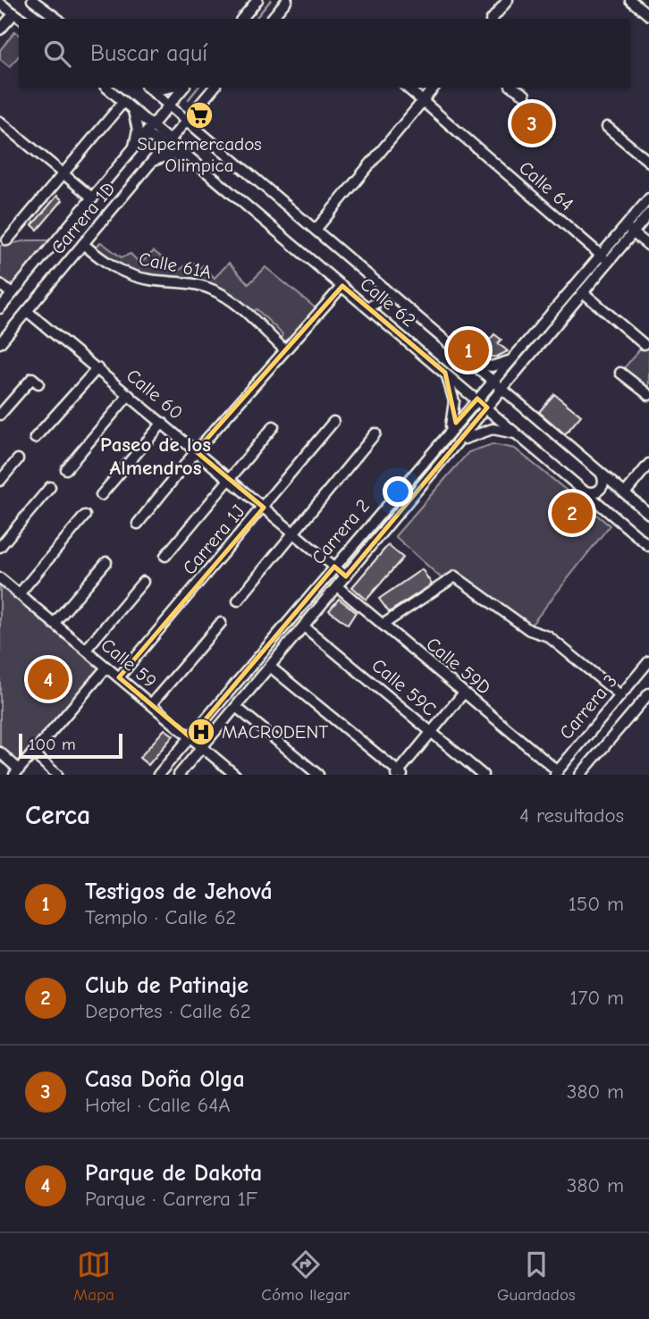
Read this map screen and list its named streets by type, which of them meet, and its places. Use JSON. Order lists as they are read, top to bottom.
{
  "streets": {
    "street": [
      "Calle 64",
      "Carrera 1D",
      "Calle 61A",
      "Calle 62",
      "Calle 60",
      "Carrera 2",
      "Carrera 1J",
      "Calle 59",
      "Calle 59D",
      "Calle 59C",
      "Carrera 3"
    ]
  },
  "crossings": [
    ["Calle 64", "Carrera 2"],
    ["Carrera 1D", "Calle 61A"],
    ["Carrera 1D", "Calle 62"],
    ["Carrera 1D", "Calle 60"],
    ["Calle 62", "Carrera 2"],
    ["Calle 60", "Carrera 2"],
    ["Calle 60", "Carrera 1J"],
    ["Carrera 2", "Calle 59"],
    ["Carrera 2", "Calle 59D"],
    ["Carrera 2", "Calle 59C"],
    ["Carrera 1J", "Calle 59"],
    ["Calle 59D", "Carrera 3"]
  ],
  "districts": ["Paseo de los Almendros"],
  "places": {
    "supermarket": ["Supermercados Olimpica"],
    "hospital": ["MACRODENT"]
  },
  "scale_bar": "100 m",
  "page": {
    "search": "Buscar aquí",
    "pins": [
      "3",
      "1",
      "2",
      "4"
    ],
    "scale": "100 m",
    "heading": ["Cerca", "4 resultados"],
    "list": [
      {
        "mark": "1",
        "name": "Testigos de Jehová",
        "note": "Templo · Calle 62",
        "value": "150 m"
      },
      {
        "mark": "2",
        "name": "Club de Patinaje",
        "note": "Deportes · Calle 62",
        "value": "170 m"
      },
      {
        "mark": "3",
        "name": "Casa Doña Olga",
        "note": "Hotel · Calle 64A",
        "value": "380 m"
      },
      {
        "mark": "4",
        "name": "Parque de Dakota",
        "note": "Parque · Carrera 1F",
        "value": "380 m"
      }
    ],
    "nav": ["Mapa", "Cómo llegar", "Guardados"]
  }
}
